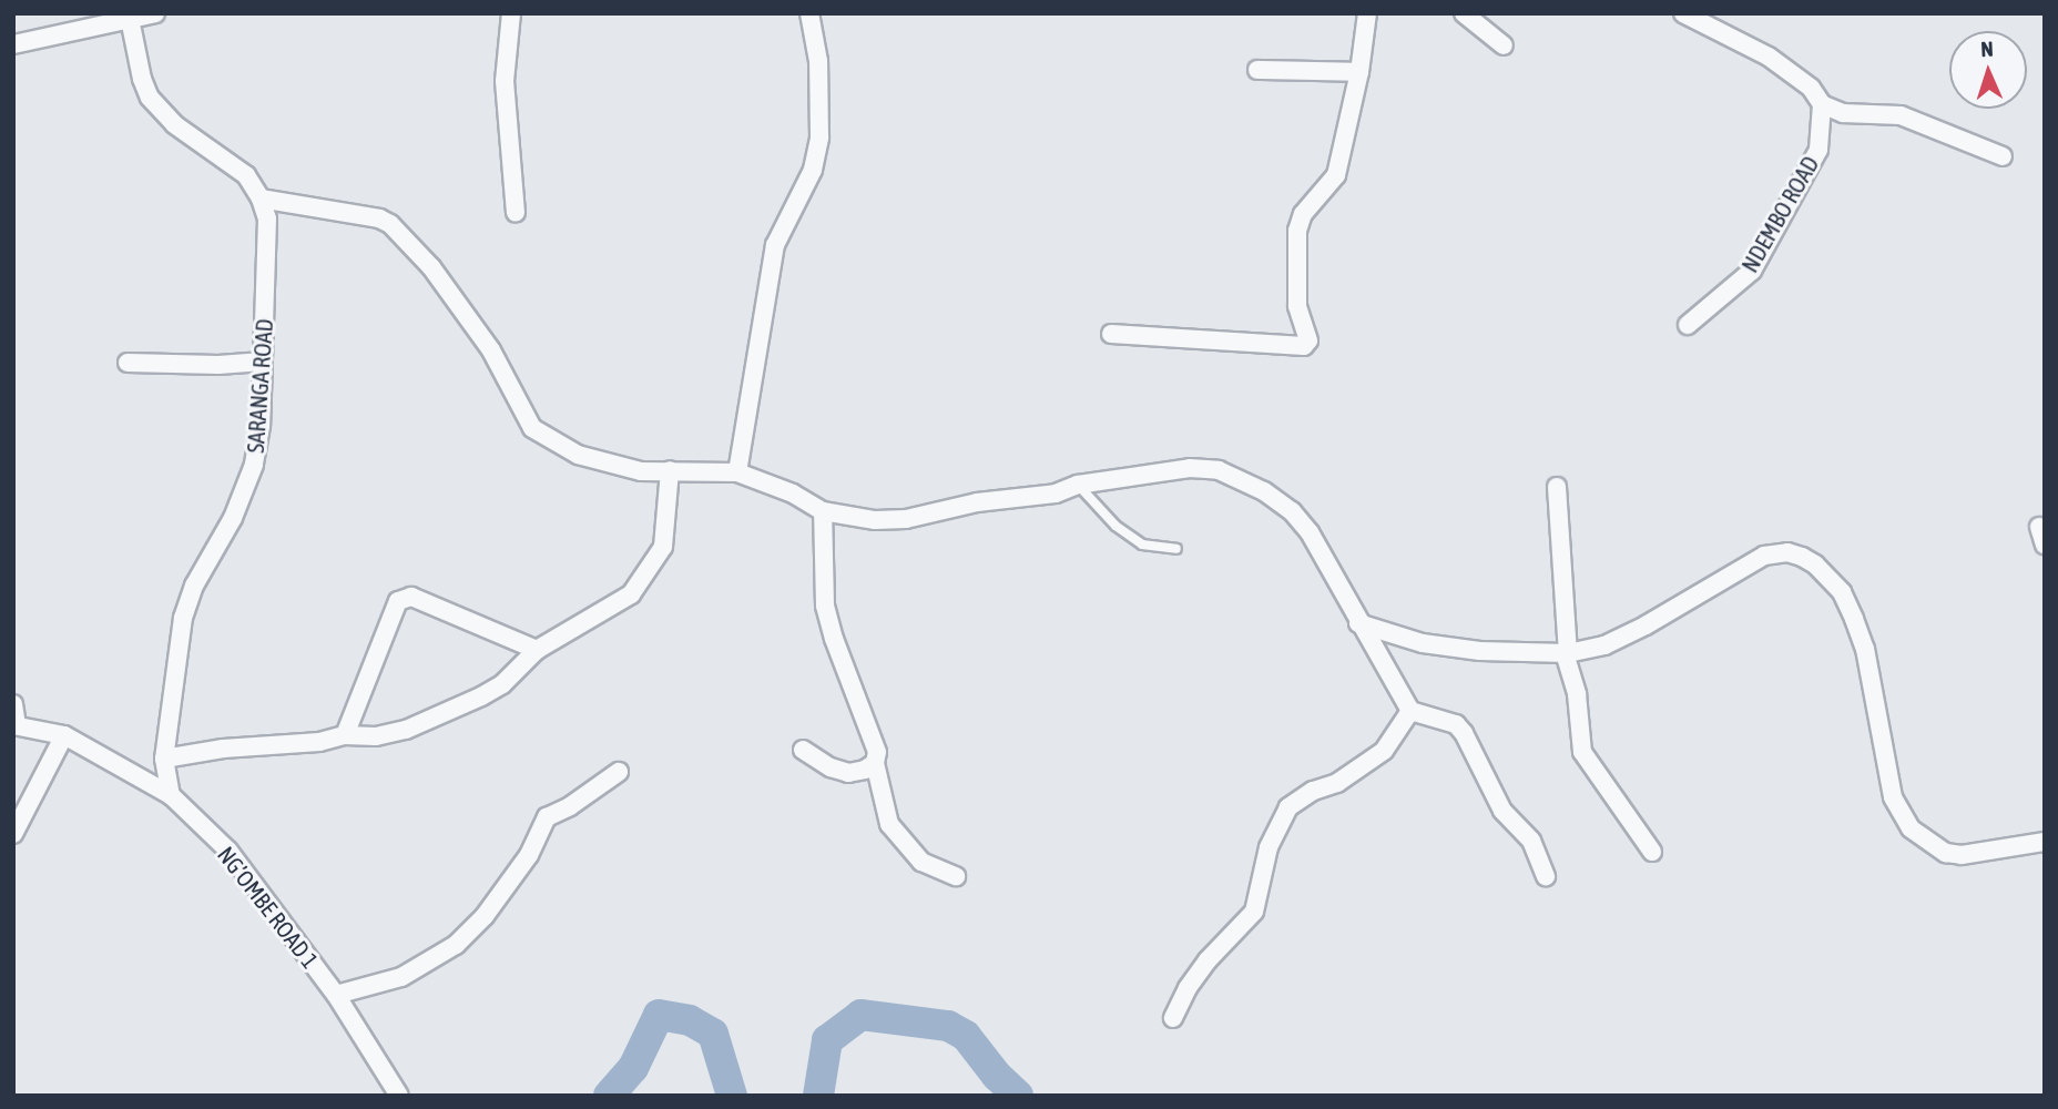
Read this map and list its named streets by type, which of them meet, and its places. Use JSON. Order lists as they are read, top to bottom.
{
  "streets": {
    "street": ["NDEMBO ROAD", "SARANGA ROAD", "NG’OMBE ROAD 1"]
  },
  "crossings": [
    ["SARANGA ROAD", "NG’OMBE ROAD 1"]
  ],
  "north": "top"
}
